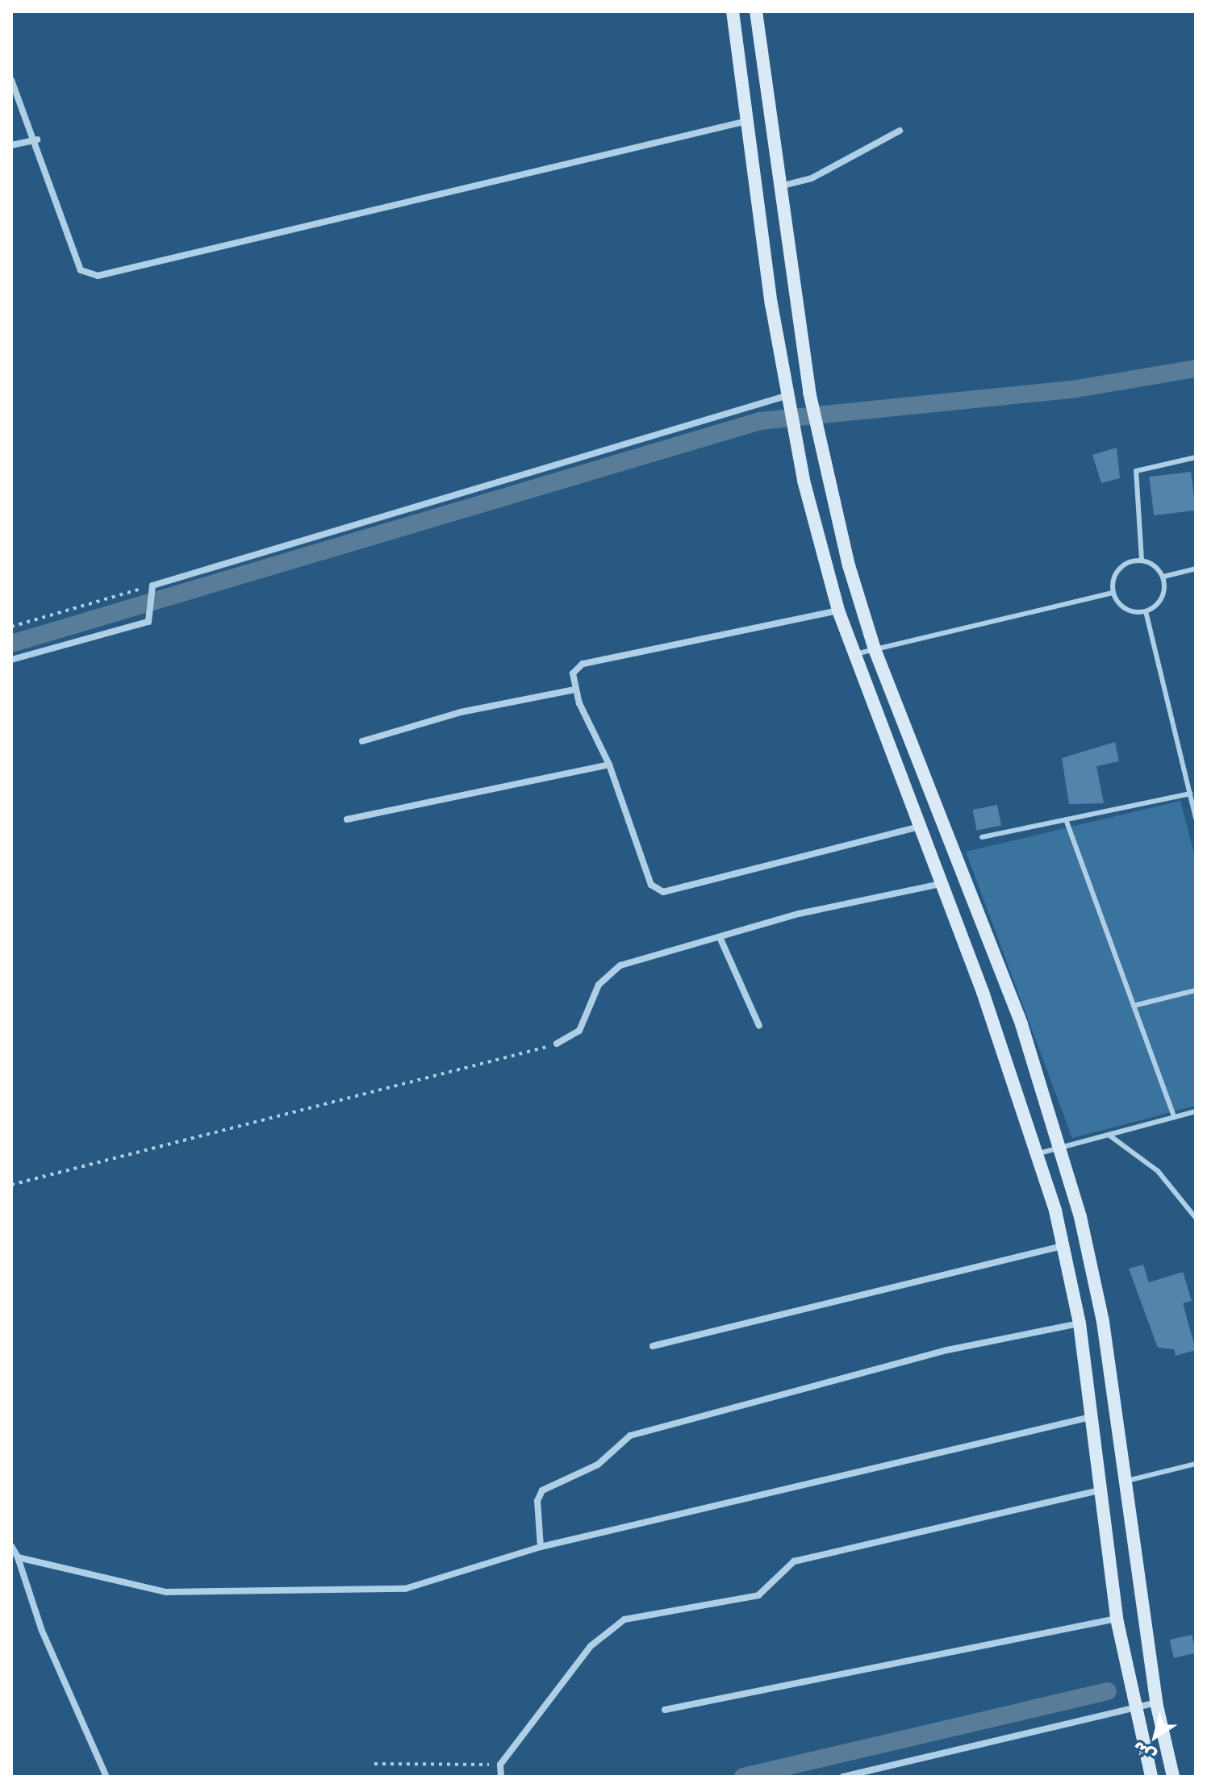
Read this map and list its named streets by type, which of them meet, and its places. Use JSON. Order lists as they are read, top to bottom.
{
  "north": "bottom left"
}
